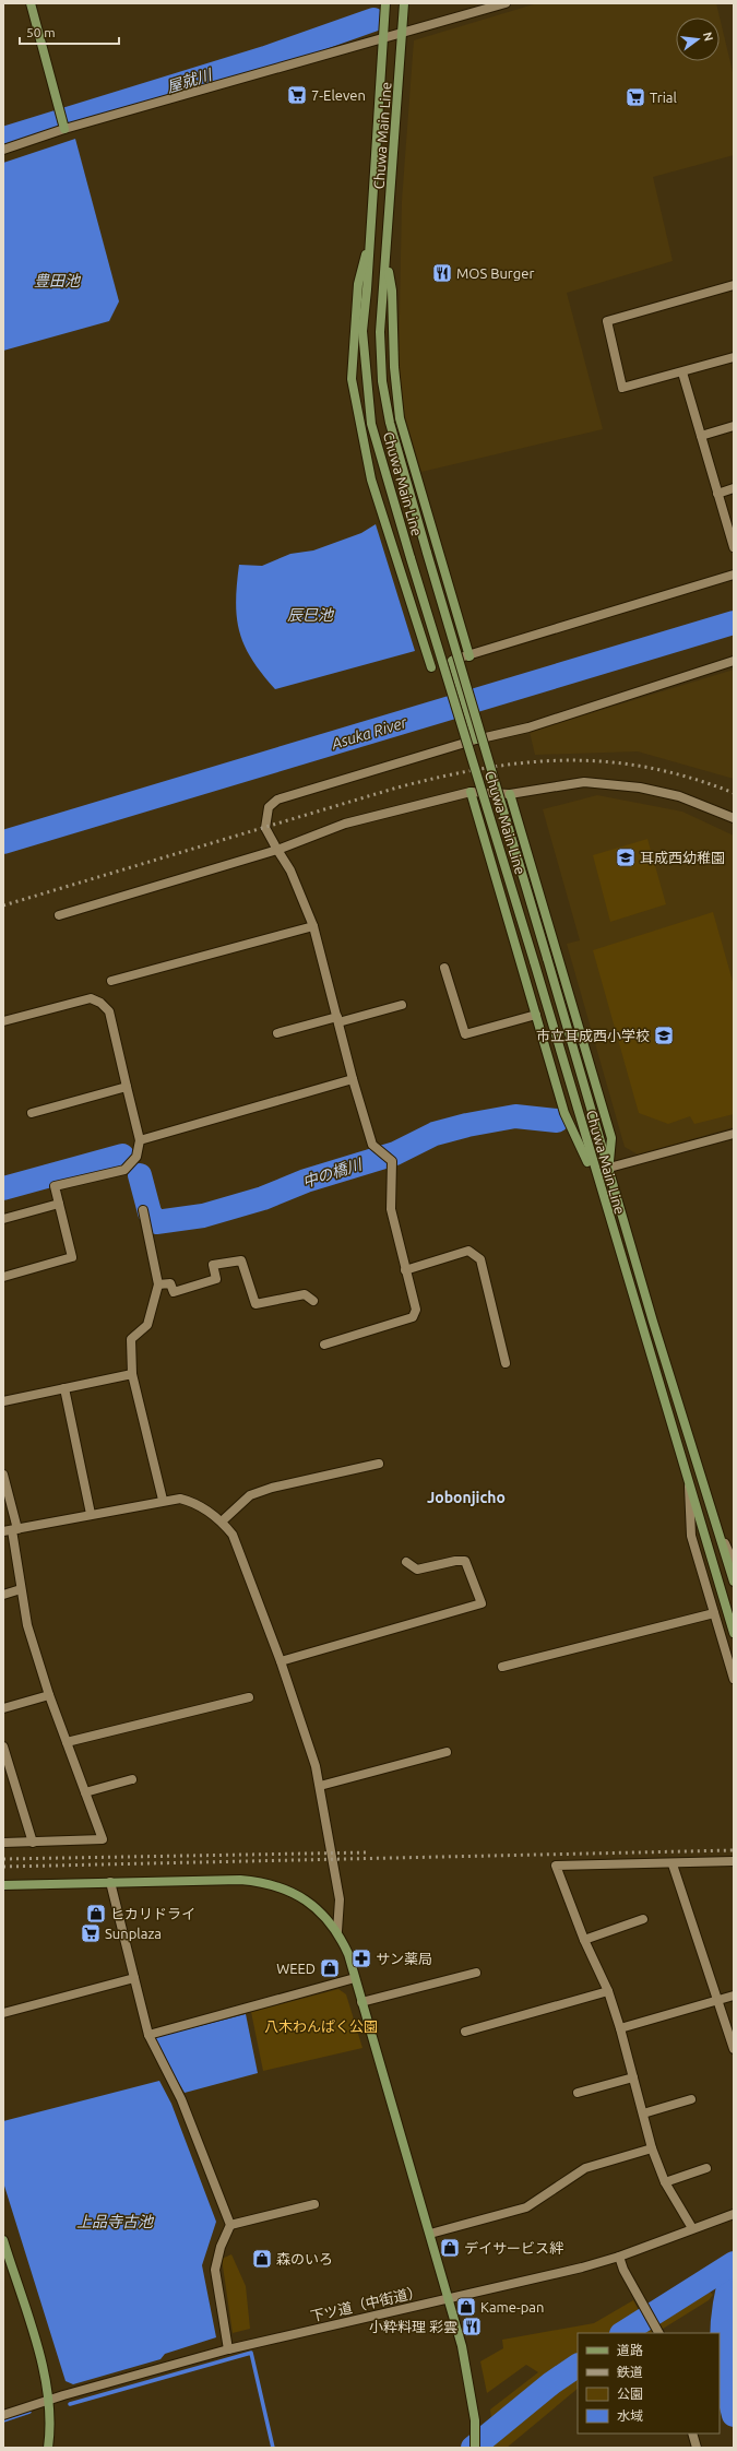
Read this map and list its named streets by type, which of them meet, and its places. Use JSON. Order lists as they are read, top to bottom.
{
  "streets": {
    "main road": ["Chuwa Main Line"],
    "street": ["下ツ道（中街道）"]
  },
  "districts": ["Jobonjicho"],
  "water": [
    "屋就川",
    "豊田池",
    "辰巳池",
    "Asuka River",
    "中の橋川",
    "上品寺古池"
  ],
  "parks": ["八木わんぱく公園"],
  "places": {
    "supermarket": ["7-Eleven", "Trial", "Sunplaza"],
    "restaurant": ["MOS Burger", "小粋料理 彩雲"],
    "school or university": ["耳成西幼稚園", "市立耳成西小学校"],
    "shop": [
      "ヒカリドライ",
      "WEED",
      "デイサービス絆",
      "森のいろ",
      "Kame-pan"
    ],
    "pharmacy": ["サン薬局"]
  },
  "legend": [
    "道路",
    "鉄道",
    "公園",
    "水域"
  ],
  "scale_bar": "50 m",
  "north": "right"
}
